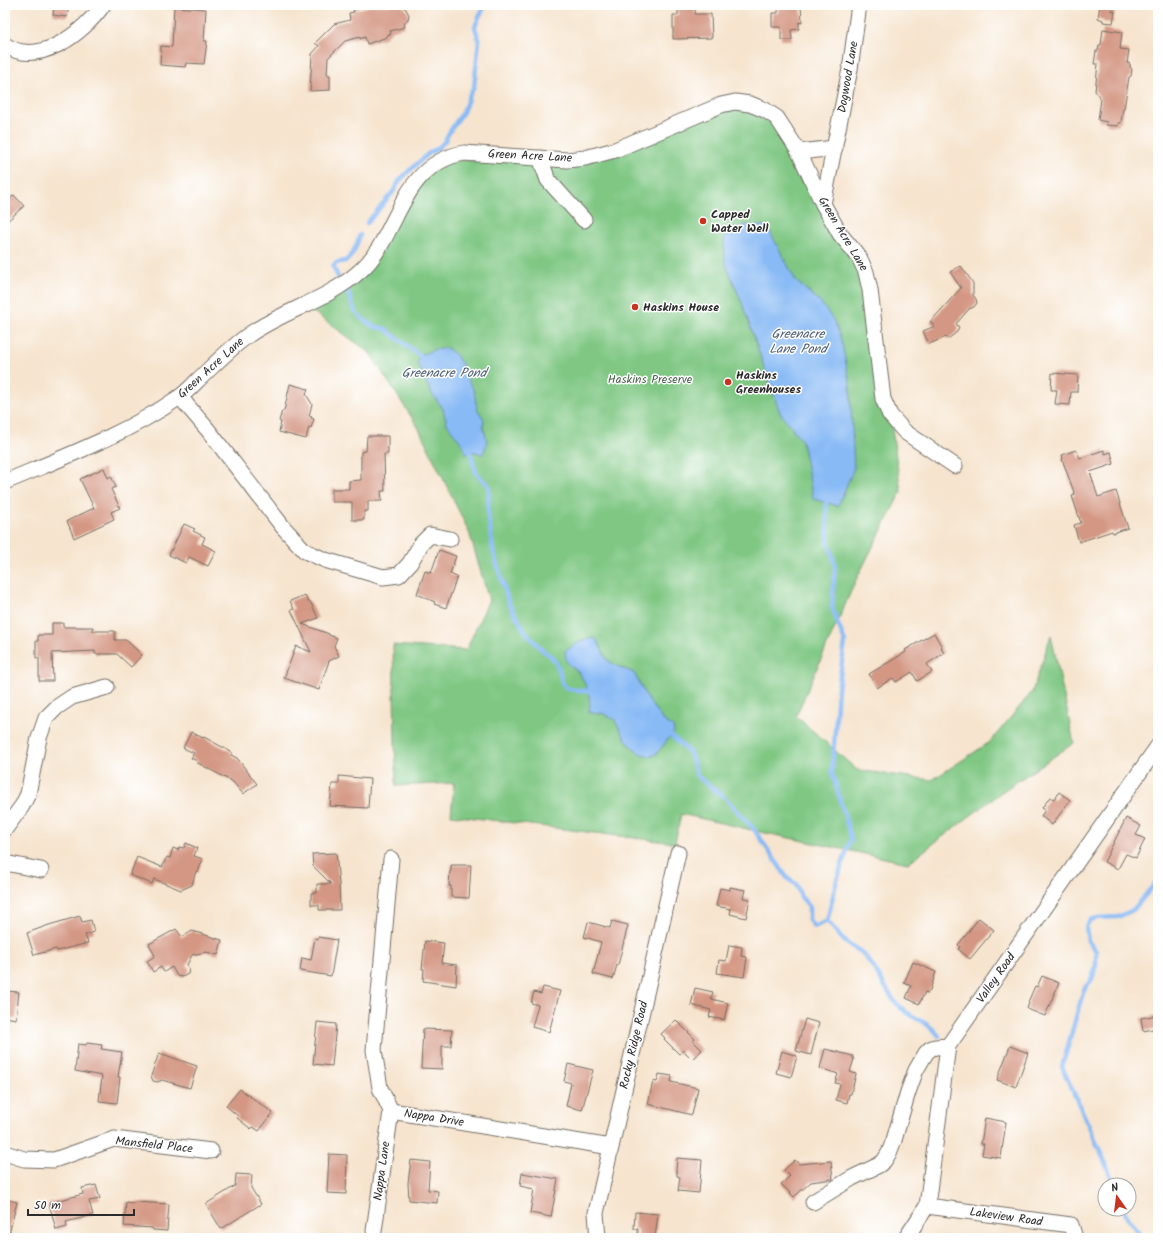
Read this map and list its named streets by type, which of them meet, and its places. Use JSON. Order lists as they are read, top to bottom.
{
  "streets": {
    "street": [
      "Dogwood Lane",
      "Green Acre Lane",
      "Valley Road",
      "Rocky Ridge Road",
      "Nappa Drive",
      "Mansfield Place",
      "Nappa Lane",
      "Lakeview Road"
    ]
  },
  "crossings": [
    ["Dogwood Lane", "Green Acre Lane"],
    ["Valley Road", "Lakeview Road"],
    ["Rocky Ridge Road", "Nappa Drive"],
    ["Nappa Drive", "Nappa Lane"]
  ],
  "water": ["Greenacre Lane Pond", "Greenacre Pond"],
  "parks": ["Haskins Preserve"],
  "places": ["Capped Water Well", "Haskins House", "Haskins Greenhouses"],
  "scale_bar": "50 m",
  "north": "top"
}
